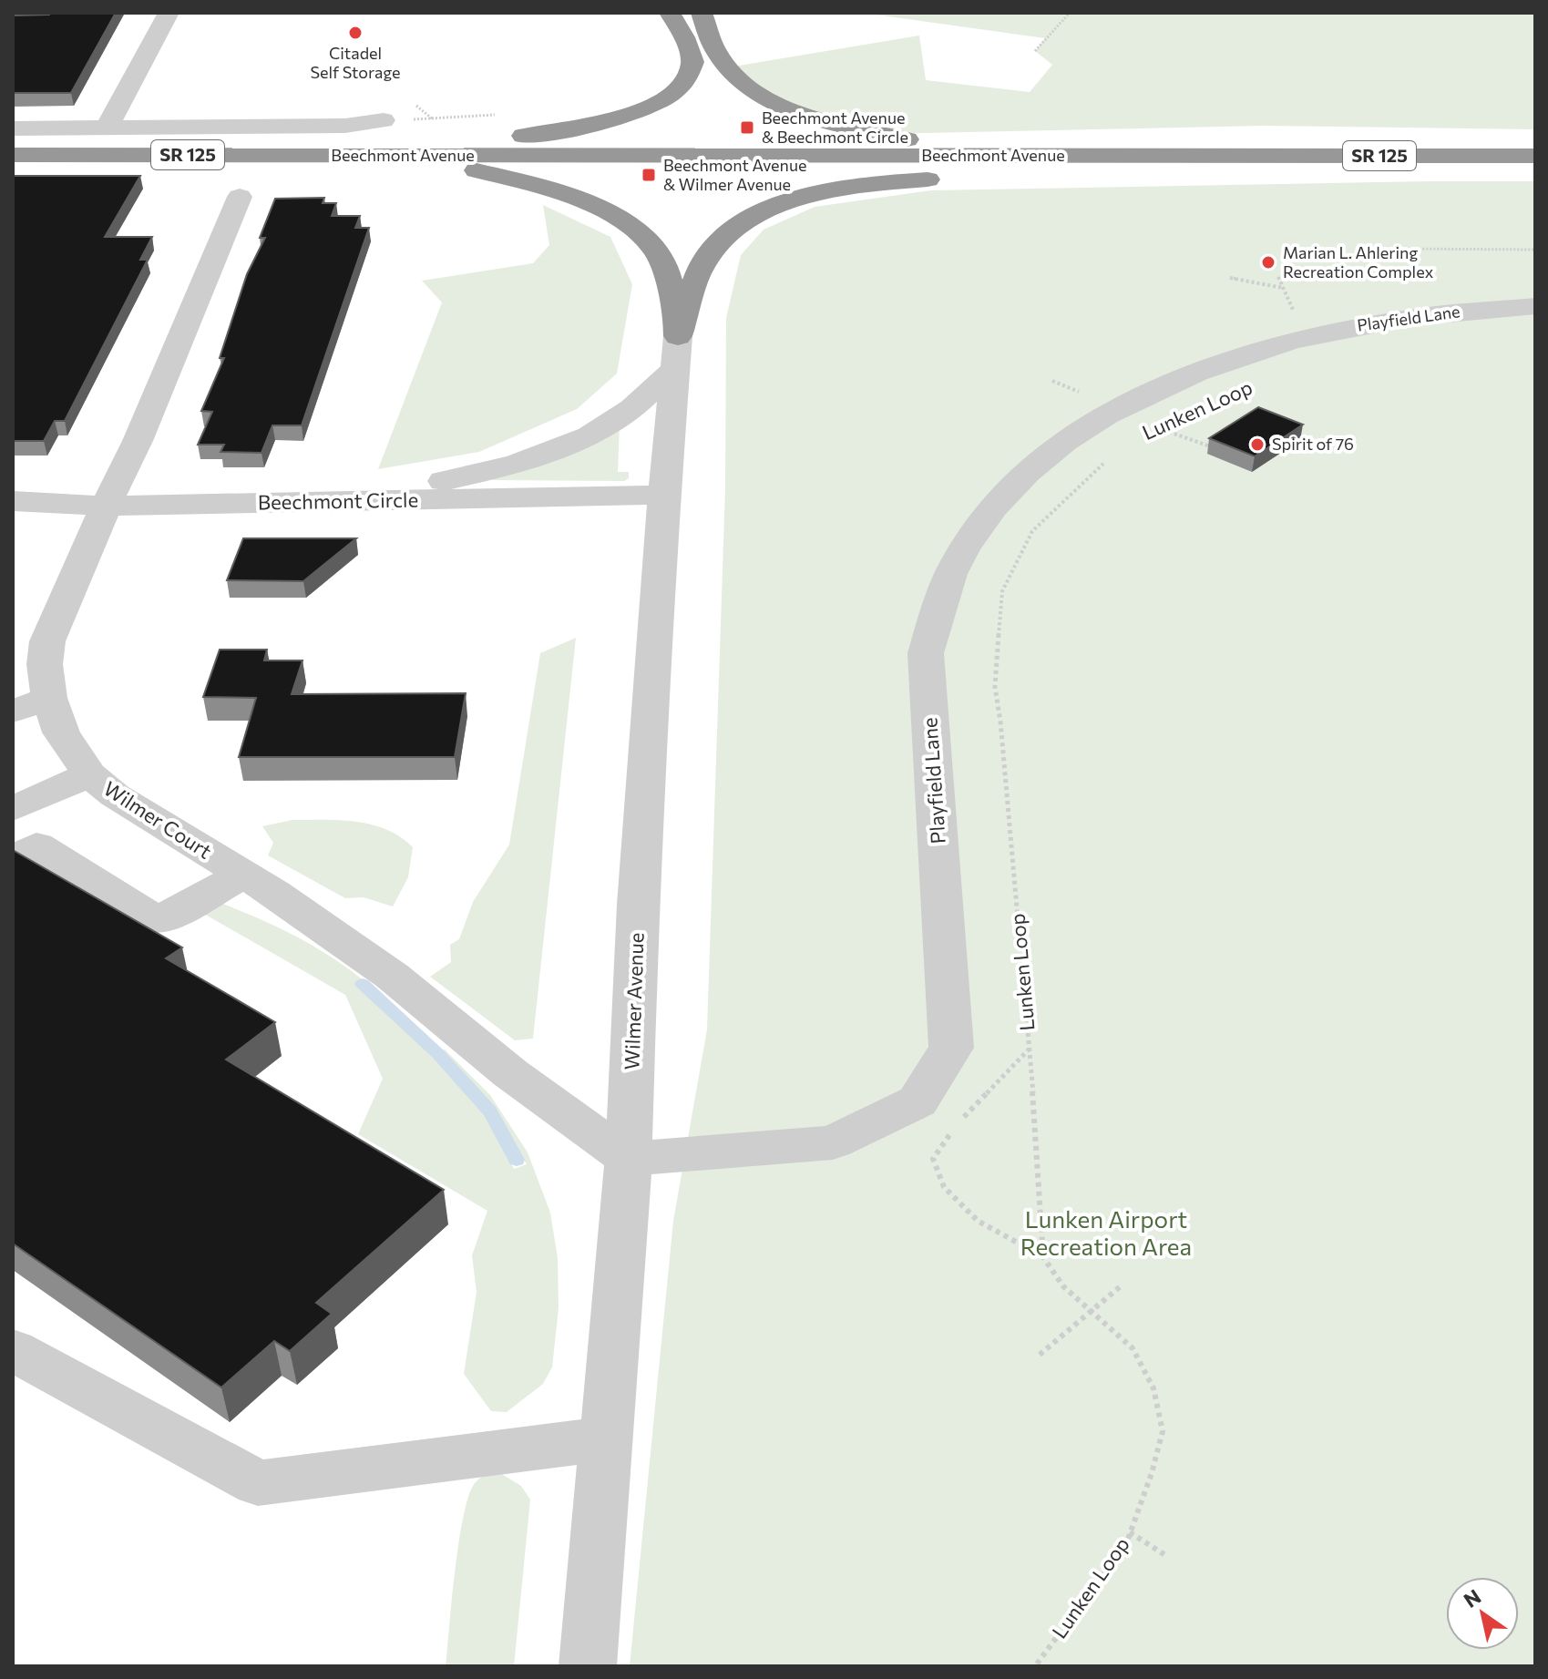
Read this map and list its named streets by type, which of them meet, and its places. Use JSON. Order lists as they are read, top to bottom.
{
  "streets": {
    "highway": ["SR 125", "Beechmont Avenue"],
    "street": [
      "Playfield Lane",
      "Beechmont Circle",
      "Wilmer Court",
      "Wilmer Avenue"
    ],
    "path": ["Lunken Loop"]
  },
  "crossings": [
    ["Playfield Lane", "Wilmer Court"],
    ["Playfield Lane", "Wilmer Avenue"],
    ["Beechmont Circle", "Wilmer Court"],
    ["Beechmont Circle", "Wilmer Avenue"],
    ["Wilmer Court", "Wilmer Avenue"]
  ],
  "parks": ["Lunken Airport Recreation Area"],
  "places": {
    "other": ["Citadel Self Storage", "Marian L. Ahlering Recreation Complex", "Spirit of 76"],
    "transit": ["Beechmont Avenue & Beechmont Circle", "Beechmont Avenue & Wilmer Avenue"]
  },
  "north": "top left"
}
